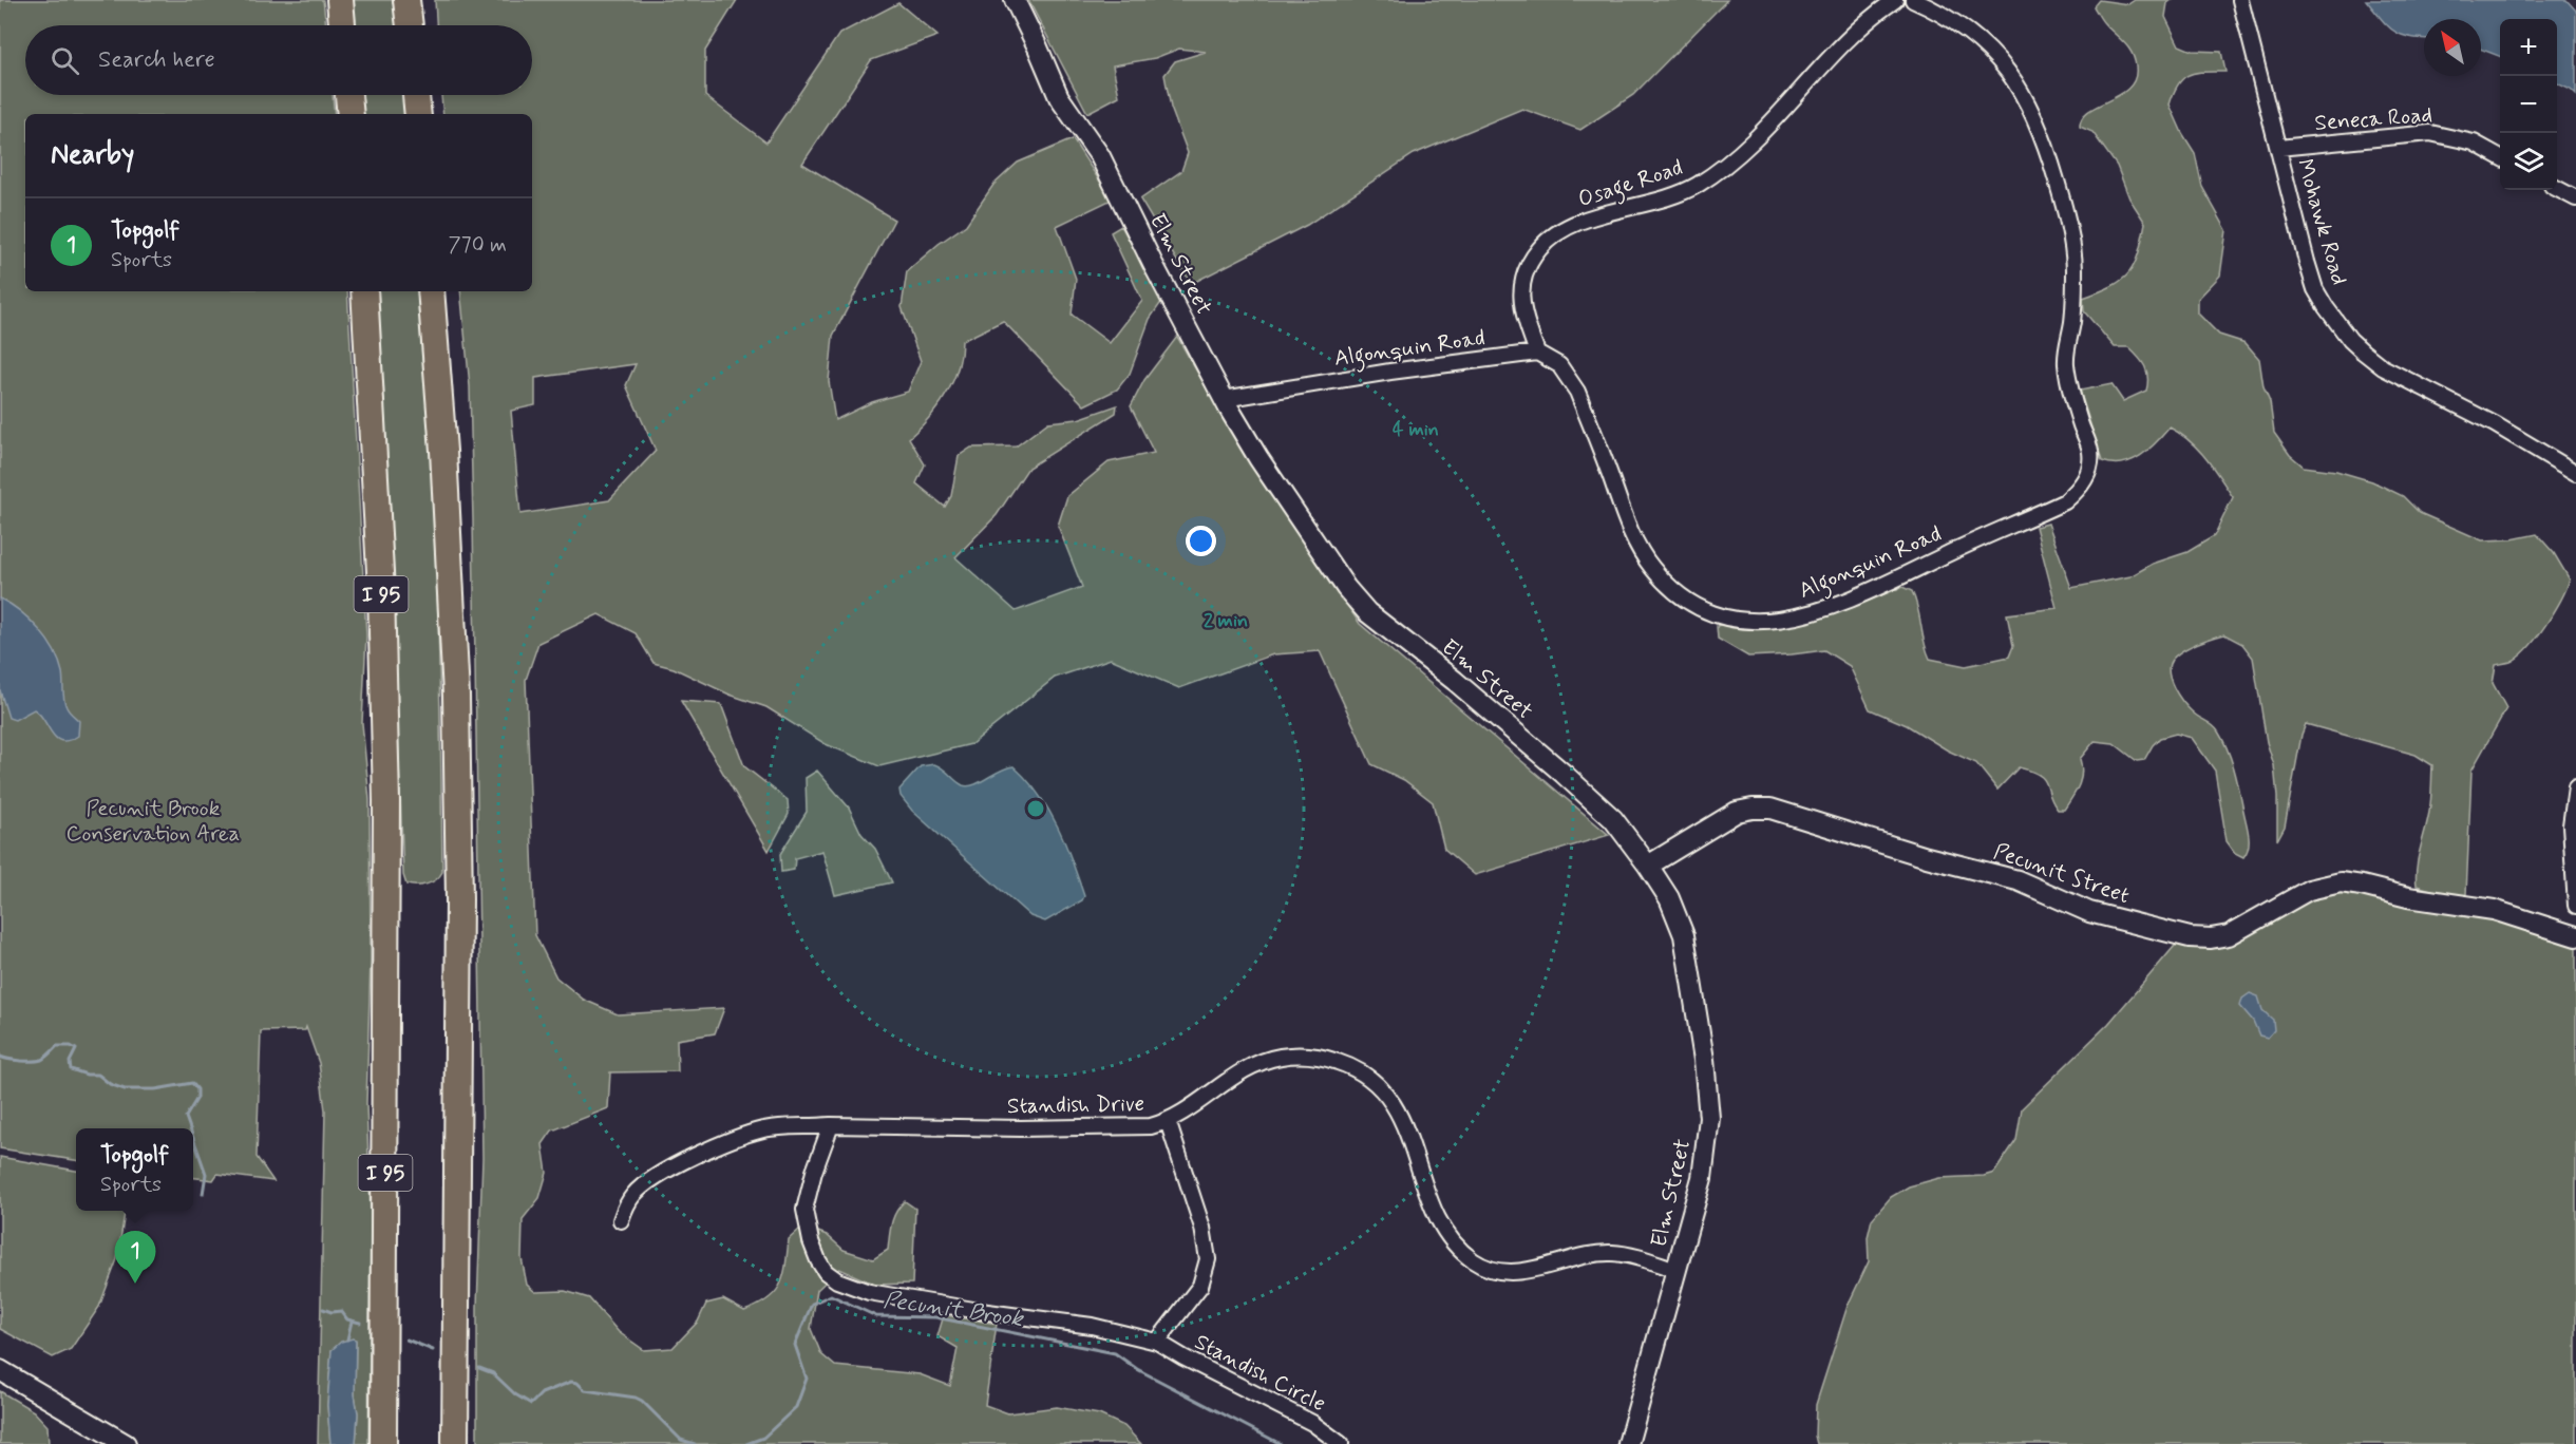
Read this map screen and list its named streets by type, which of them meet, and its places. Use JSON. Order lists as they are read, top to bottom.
{
  "streets": {
    "highway": ["I 95"],
    "street": [
      "Seneca Road",
      "Osage Road",
      "Mohawk Road",
      "Elm Street",
      "Algonquin Road",
      "Pecunit Street",
      "Standish Drive",
      "Standish Circle"
    ]
  },
  "crossings": [
    ["Seneca Road", "Mohawk Road"],
    ["Osage Road", "Algonquin Road"],
    ["Elm Street", "Algonquin Road"],
    ["Elm Street", "Pecunit Street"],
    ["Elm Street", "Standish Drive"]
  ],
  "water": ["Pecunit Brook"],
  "parks": ["Pecunit Brook Conservation Area"],
  "north": "top left",
  "page": {
    "map_buttons": ["+", "−"],
    "search": "Search here",
    "heading": "Nearby",
    "list": [
      {
        "mark": "1",
        "name": "Topgolf",
        "note": "Sports",
        "value": "770 m"
      }
    ],
    "popup": ["Topgolf", "Sports"],
    "pins": "1"
  },
  "rings": ["4 min", "2 min"]
}
